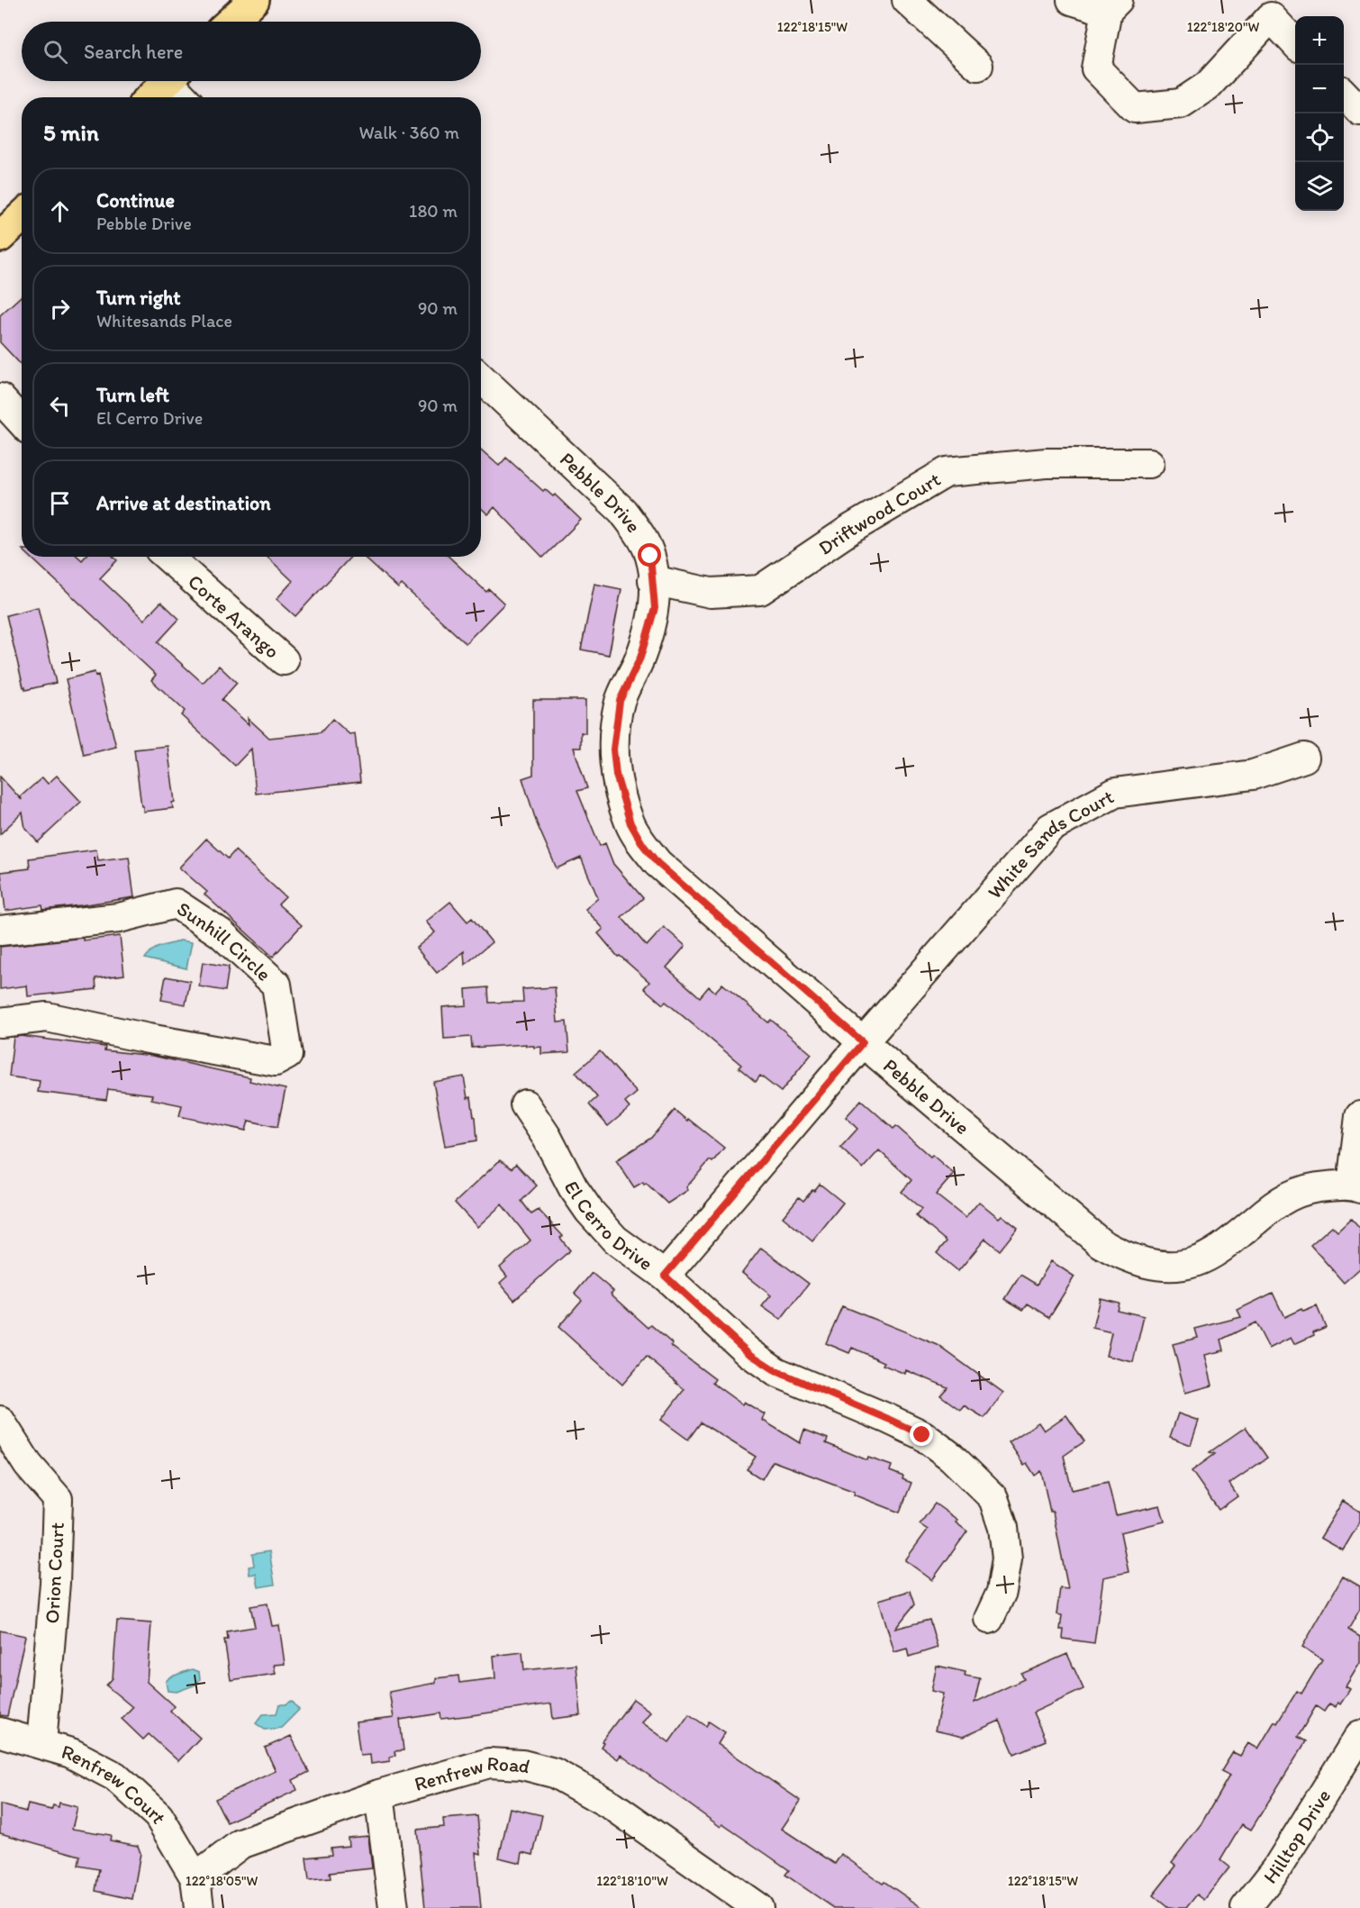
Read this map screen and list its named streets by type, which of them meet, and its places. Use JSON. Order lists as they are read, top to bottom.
{
  "streets": {
    "street": [
      "Pebble Drive",
      "Driftwood Court",
      "Corte Arango",
      "White Sands Court",
      "Sunhill Circle",
      "El Cerro Drive",
      "Orion Court",
      "Renfrew Road",
      "Renfrew Court",
      "Hilltop Drive"
    ]
  },
  "crossings": [
    ["Pebble Drive", "Driftwood Court"],
    ["Pebble Drive", "White Sands Court"],
    ["White Sands Court", "El Cerro Drive"],
    ["Orion Court", "Renfrew Court"],
    ["Renfrew Road", "Renfrew Court"]
  ],
  "page": {
    "map_buttons": ["+", "−"],
    "search": "Search here",
    "heading": ["5 min", "Walk · 360 m"],
    "list": [
      ["Continue", "Pebble Drive", "180 m"],
      ["Turn right", "Whitesands Place", "90 m"],
      ["Turn left", "El Cerro Drive", "90 m"],
      "Arrive at destination"
    ]
  },
  "coordinates": [
    "122°18'15\"W",
    "122°18'20\"W",
    "122°18'05\"W",
    "122°18'10\"W"
  ]
}
